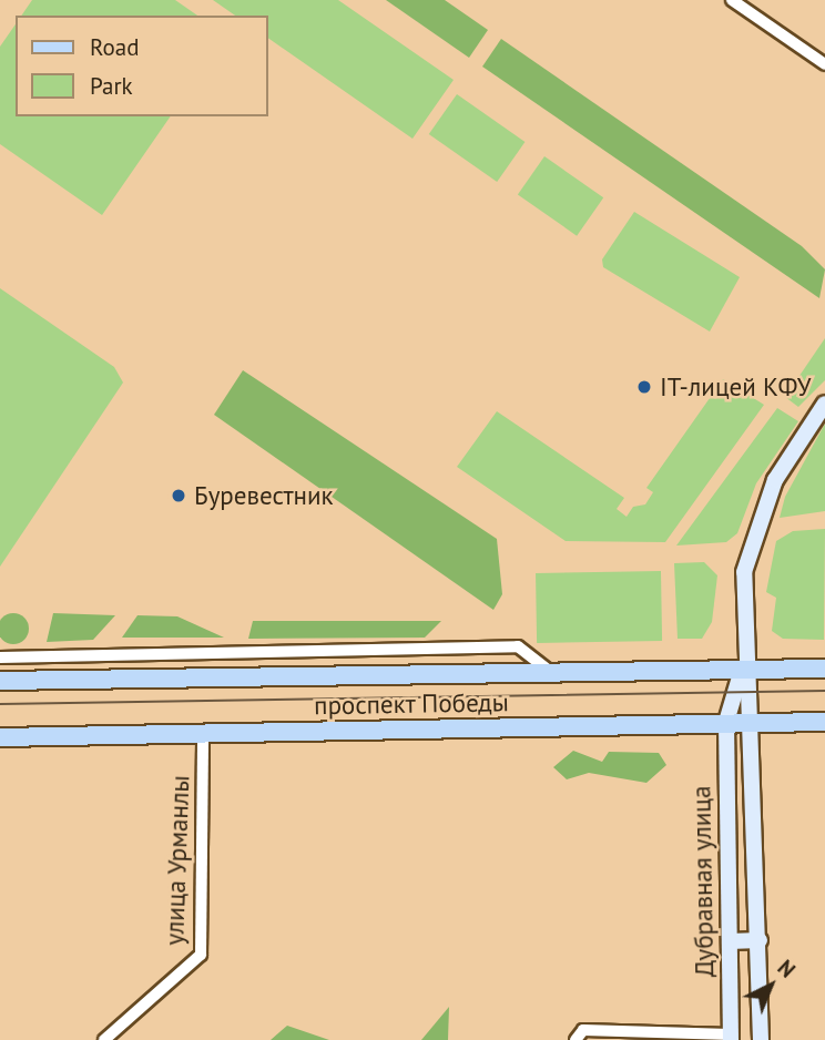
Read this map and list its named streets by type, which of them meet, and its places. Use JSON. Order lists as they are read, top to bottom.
{
  "streets": {
    "main road": ["проспект Победы"],
    "street": ["улица Урманлы", "Дубравная улица"]
  },
  "crossings": [
    ["проспект Победы", "улица Урманлы"],
    ["проспект Победы", "Дубравная улица"]
  ],
  "places": ["IT-лицей КФУ", "Буревестник"],
  "legend": ["Road", "Park"],
  "north": "top right"
}
